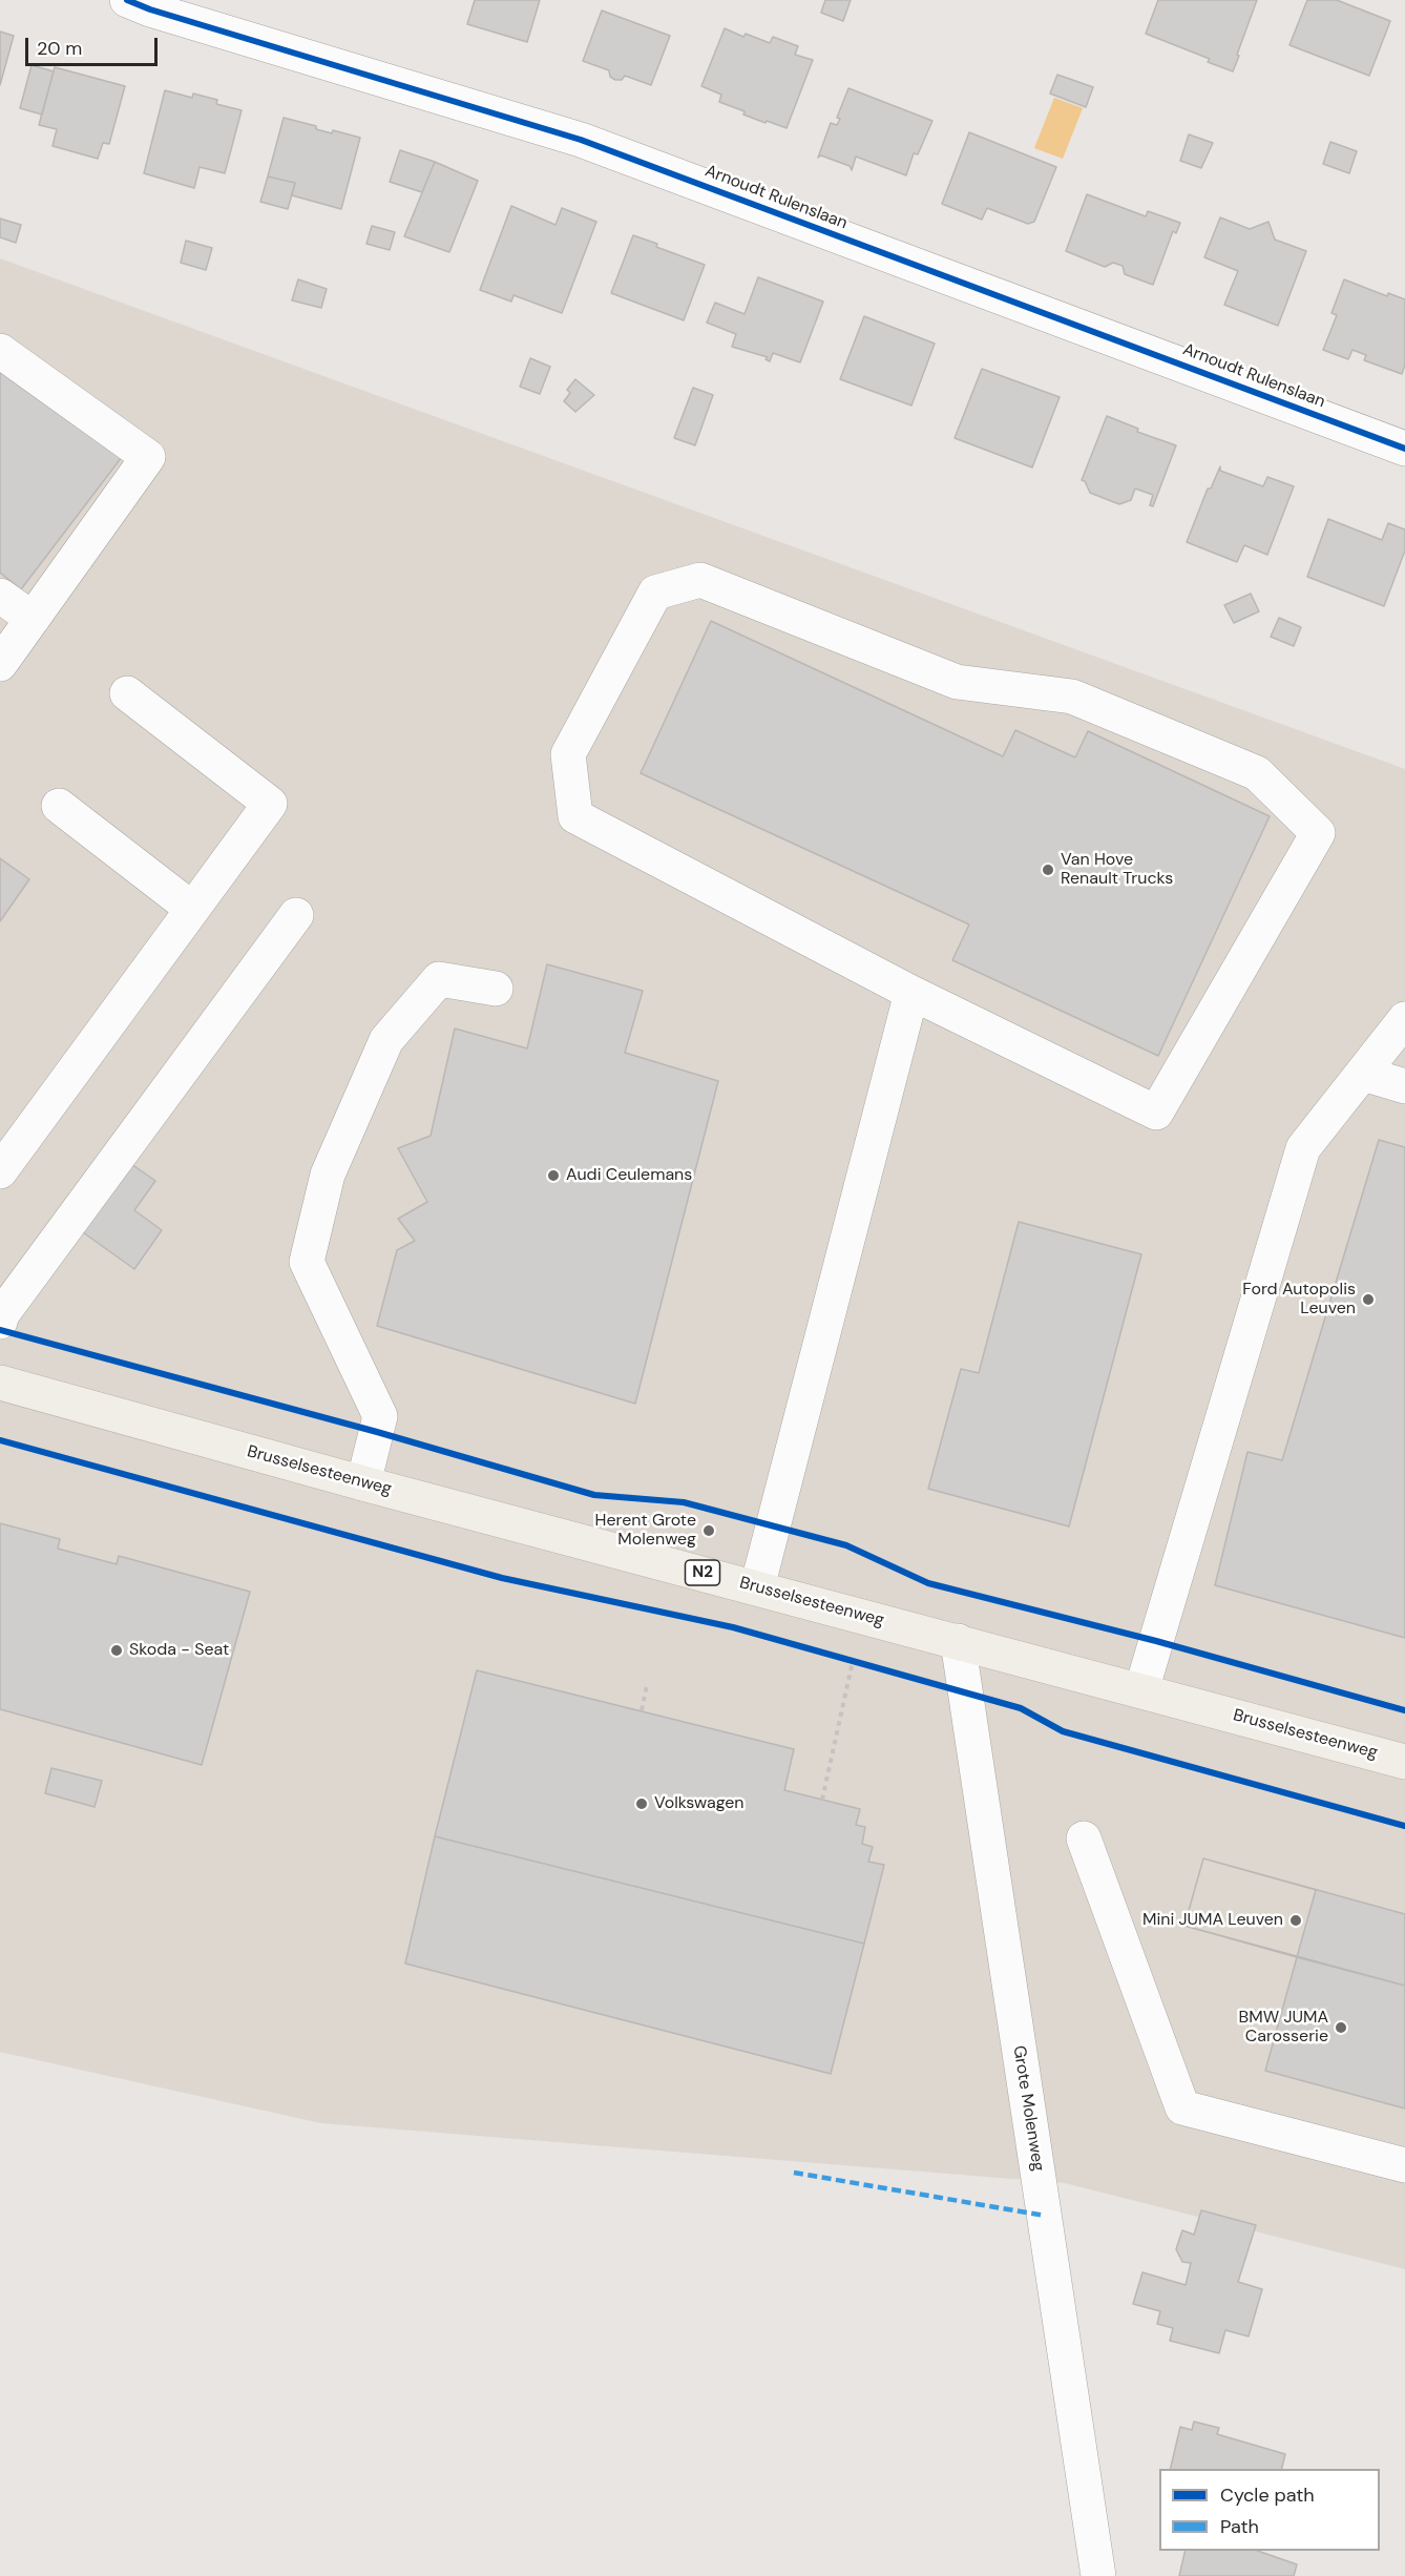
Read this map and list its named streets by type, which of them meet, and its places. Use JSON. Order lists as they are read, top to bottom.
{
  "streets": {
    "main road": ["Brusselsesteenweg", "N2"],
    "street": ["Arnoudt Rulenslaan", "Grote Molenweg"]
  },
  "crossings": [
    ["Brusselsesteenweg", "Grote Molenweg"]
  ],
  "places": [
    "Van Hove Renault Trucks",
    "Audi Ceulemans",
    "Ford Autopolis Leuven",
    "Herent Grote Molenweg",
    "Skoda - Seat",
    "Volkswagen",
    "Mini JUMA Leuven",
    "BMW JUMA Carosserie"
  ],
  "legend": ["Cycle path", "Path"],
  "scale_bar": "20 m"
}
